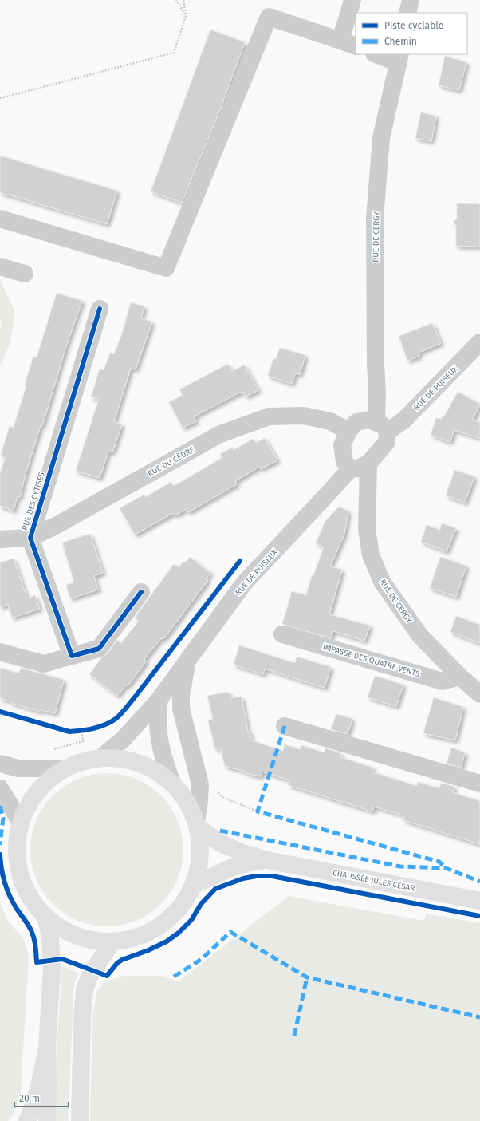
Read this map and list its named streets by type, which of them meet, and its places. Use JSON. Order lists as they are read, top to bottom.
{
  "streets": {
    "main road": ["CHAUSSÉE JULES CÉSAR"],
    "street": [
      "RUE DE CERGY",
      "RUE DE PUISEUX",
      "RUE DU CÈDRE",
      "RUE DES CYTISES",
      "IMPASSE DES QUATRE VENTS"
    ]
  },
  "crossings": [
    ["RUE DE CERGY", "RUE DE PUISEUX"],
    ["RUE DE CERGY", "RUE DU CÈDRE"],
    ["RUE DE CERGY", "IMPASSE DES QUATRE VENTS"],
    ["RUE DE PUISEUX", "RUE DU CÈDRE"],
    ["RUE DU CÈDRE", "RUE DES CYTISES"]
  ],
  "legend": ["Piste cyclable", "Chemin"],
  "scale_bar": "20 m"
}
